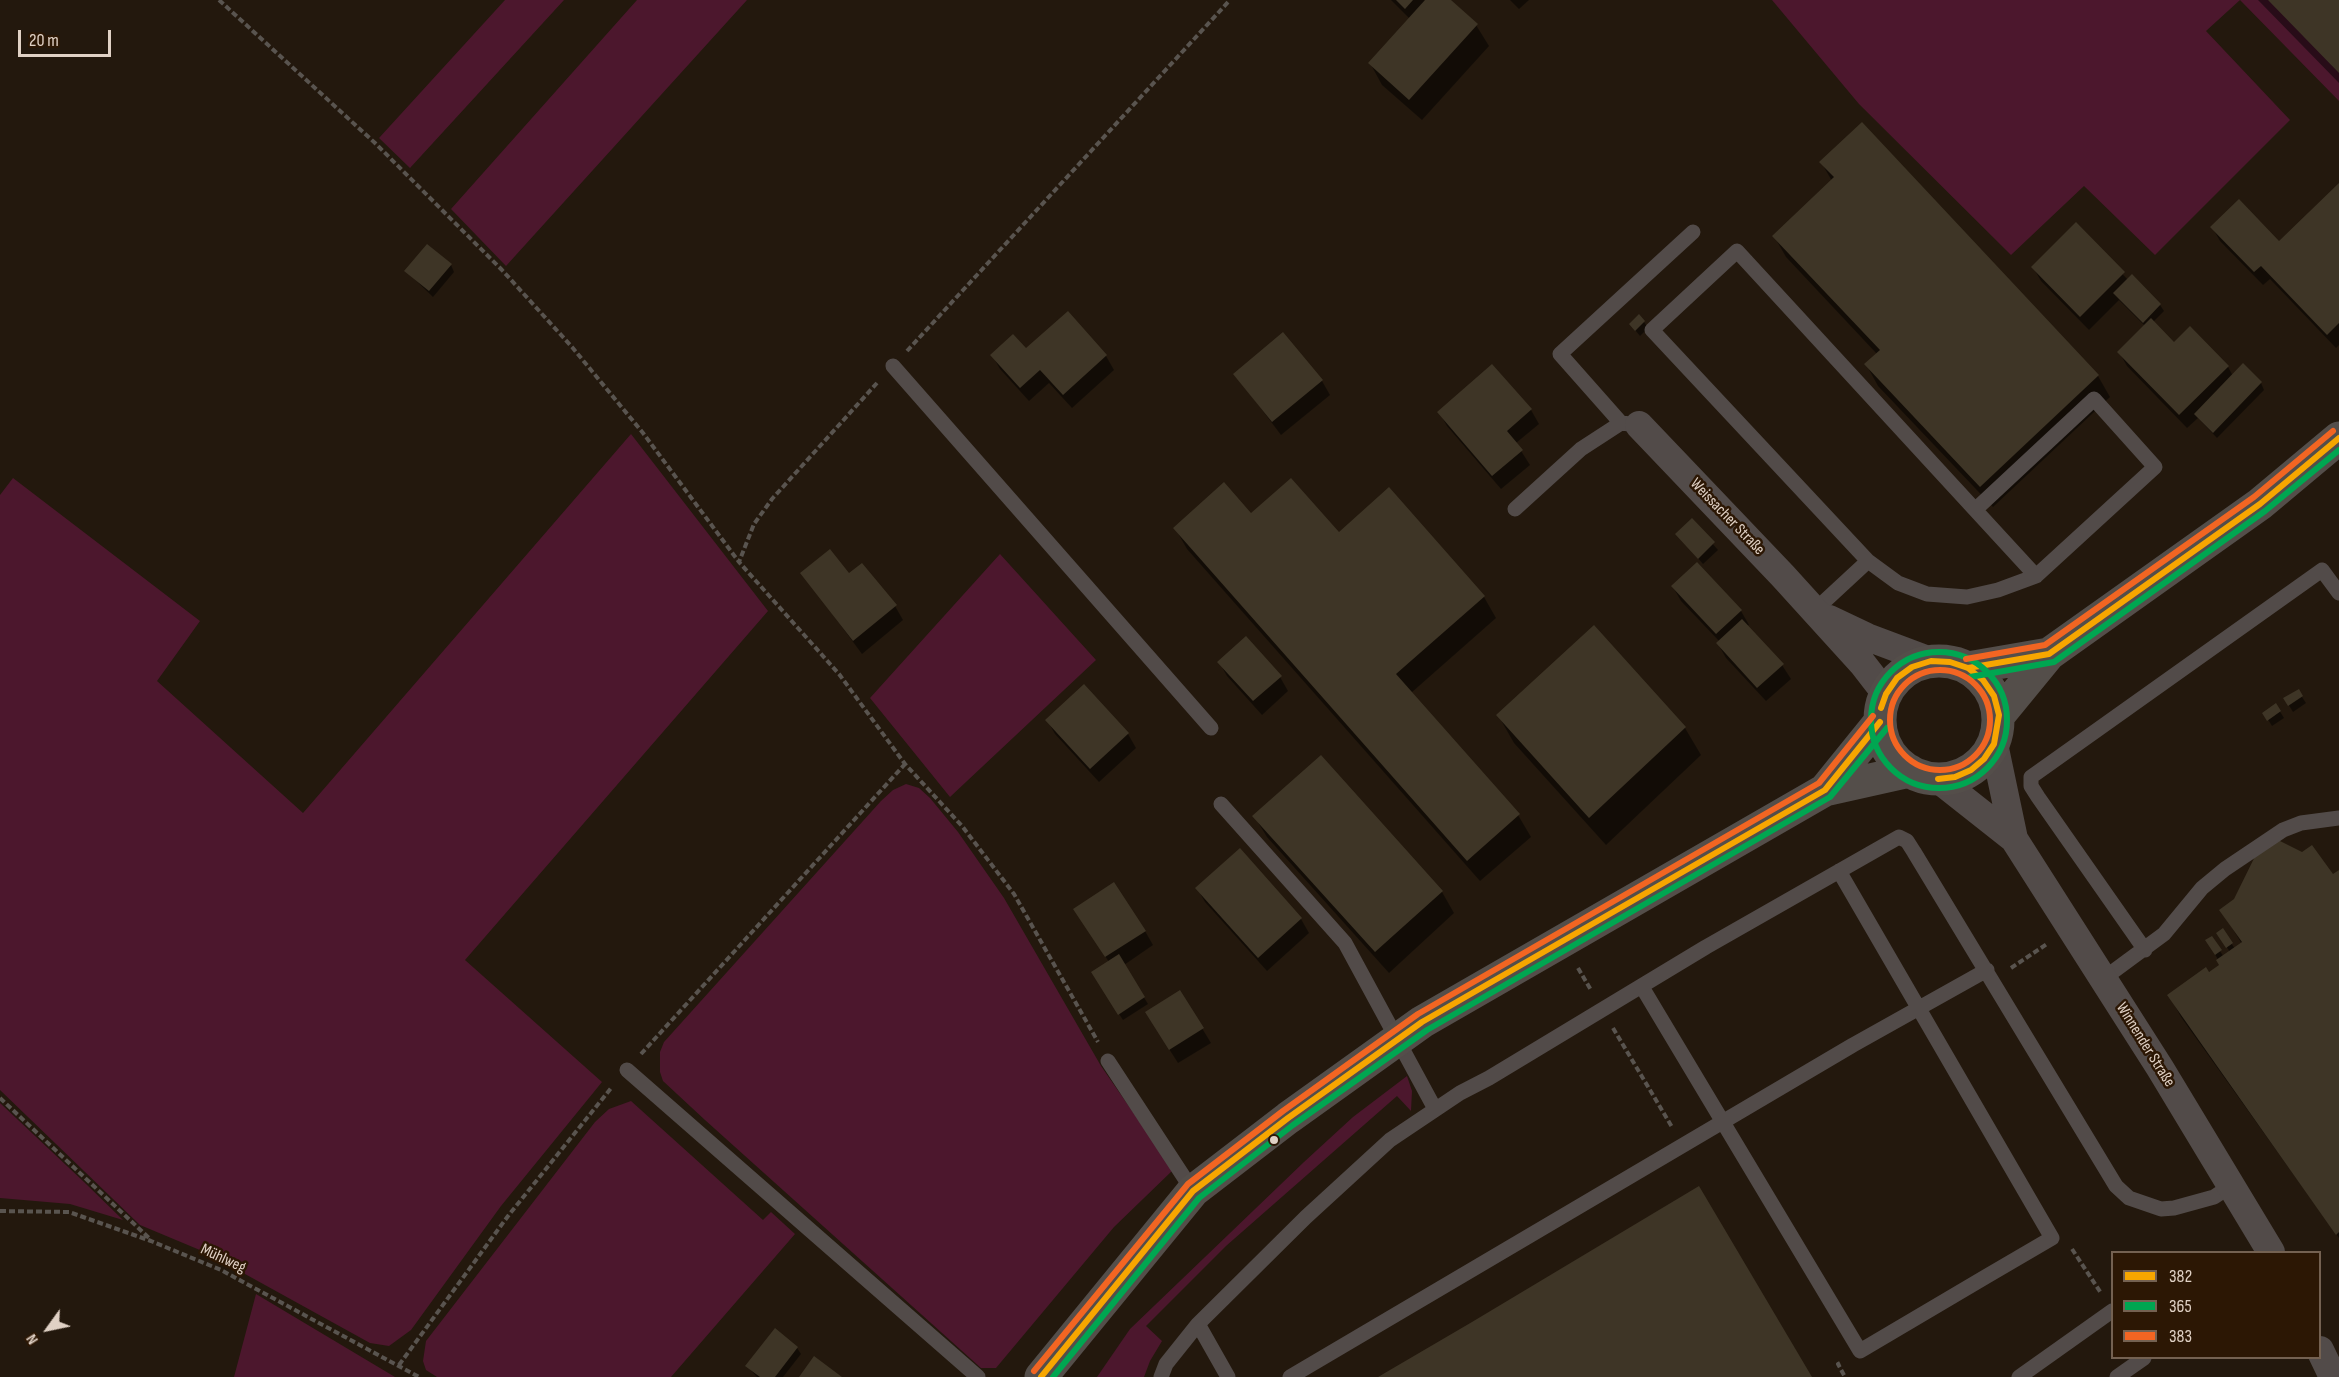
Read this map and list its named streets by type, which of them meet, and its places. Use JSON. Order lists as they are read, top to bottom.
{
  "streets": {
    "street": ["Weissacher Straße", "Winnender Straße"],
    "path": ["Mühlweg"]
  },
  "crossings": [
    ["Weissacher Straße", "Winnender Straße"]
  ],
  "lines": ["transit line 383", "transit line 382", "transit line 365"],
  "legend": ["382", "365", "383"],
  "scale_bar": "20 m",
  "north": "bottom left"
}
